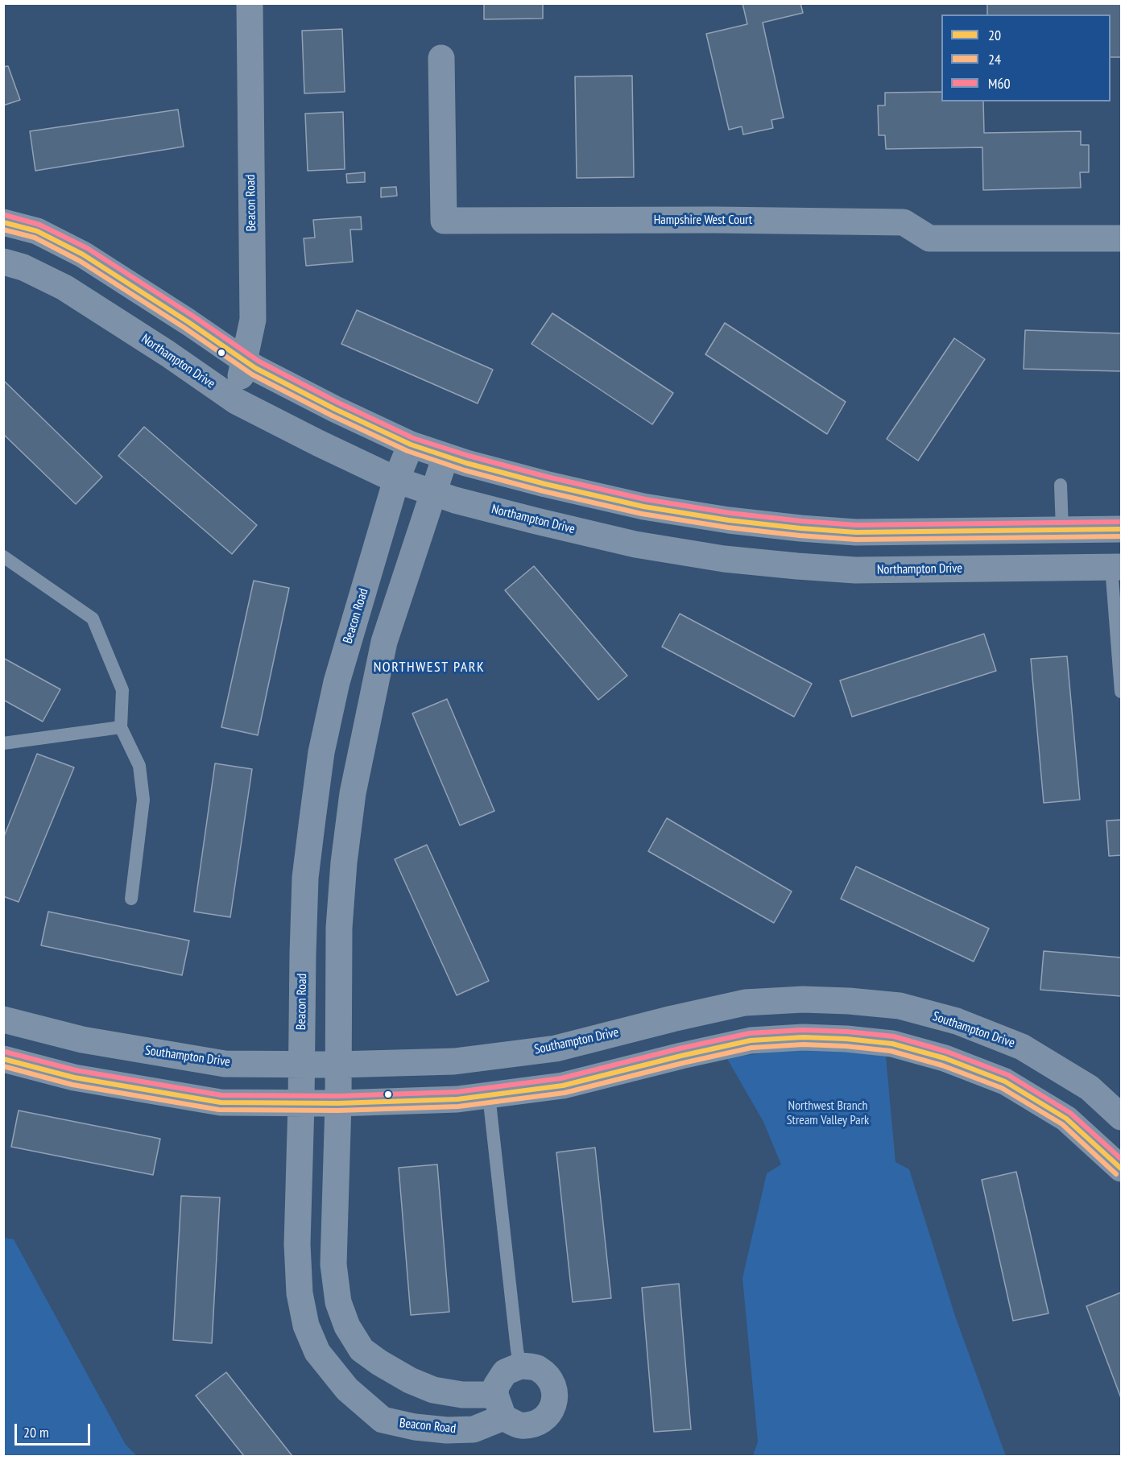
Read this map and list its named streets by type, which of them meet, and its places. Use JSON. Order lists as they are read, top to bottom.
{
  "streets": {
    "street": [
      "Beacon Road",
      "Hampshire West Court",
      "Northampton Drive",
      "Southampton Drive"
    ]
  },
  "crossings": [
    ["Beacon Road", "Northampton Drive"],
    ["Beacon Road", "Southampton Drive"]
  ],
  "districts": ["NORTHWEST PARK"],
  "parks": ["Northwest Branch Stream Valley Park"],
  "lines": ["transit line M60", "transit line 20", "transit line 24"],
  "legend": ["20", "24", "M60"],
  "scale_bar": "20 m"
}
